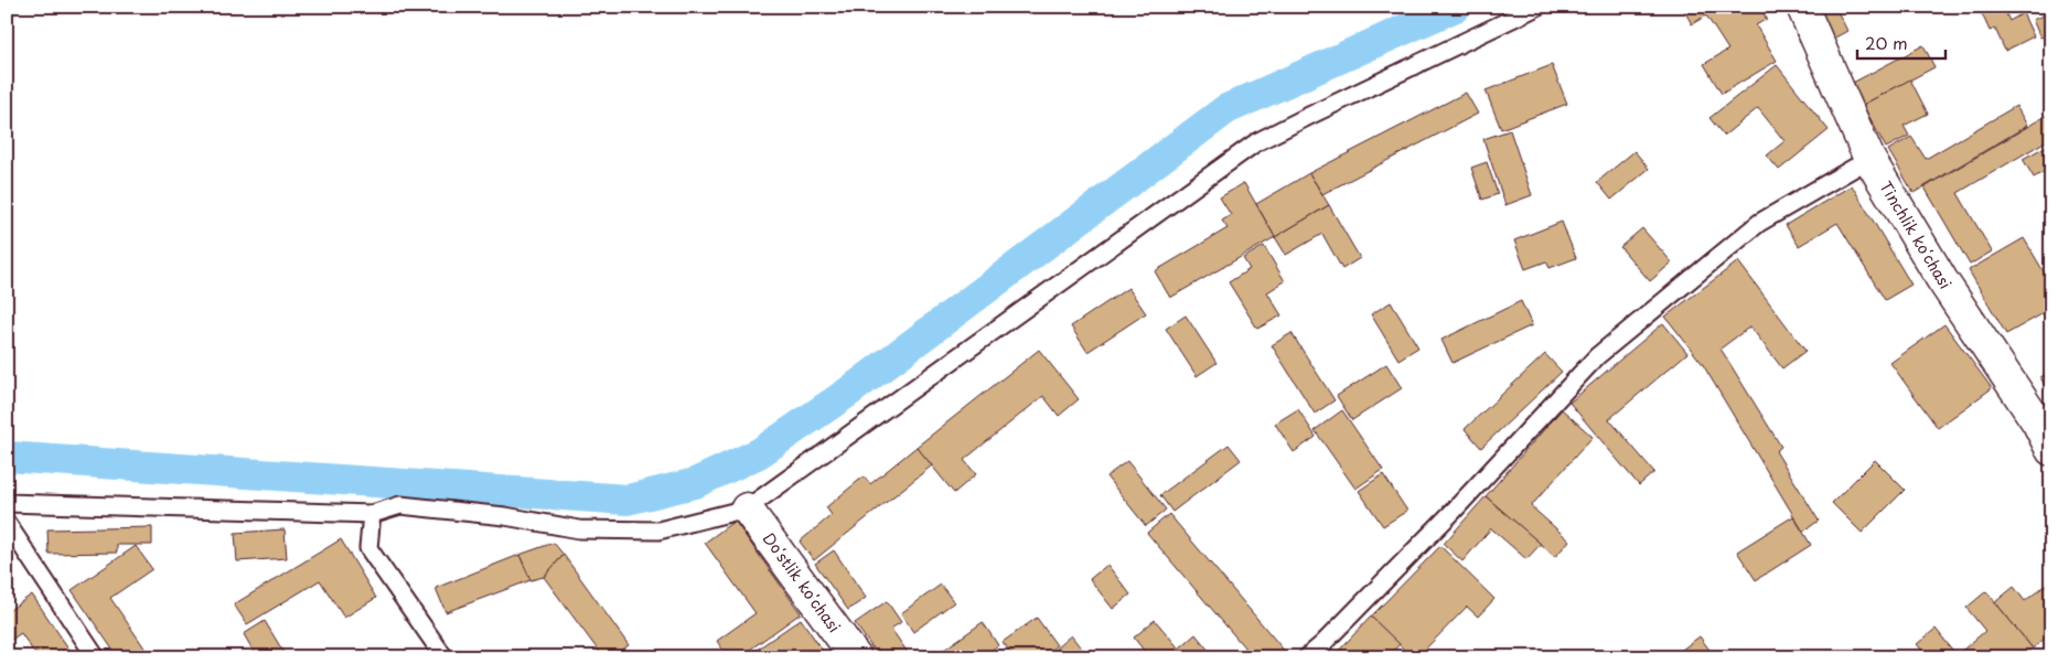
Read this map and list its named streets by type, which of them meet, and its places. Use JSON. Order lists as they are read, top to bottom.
{
  "streets": {
    "street": ["Tinchlik koʻchasi", "Doʻstlik koʻchasi"]
  },
  "scale_bar": "20 m"
}
